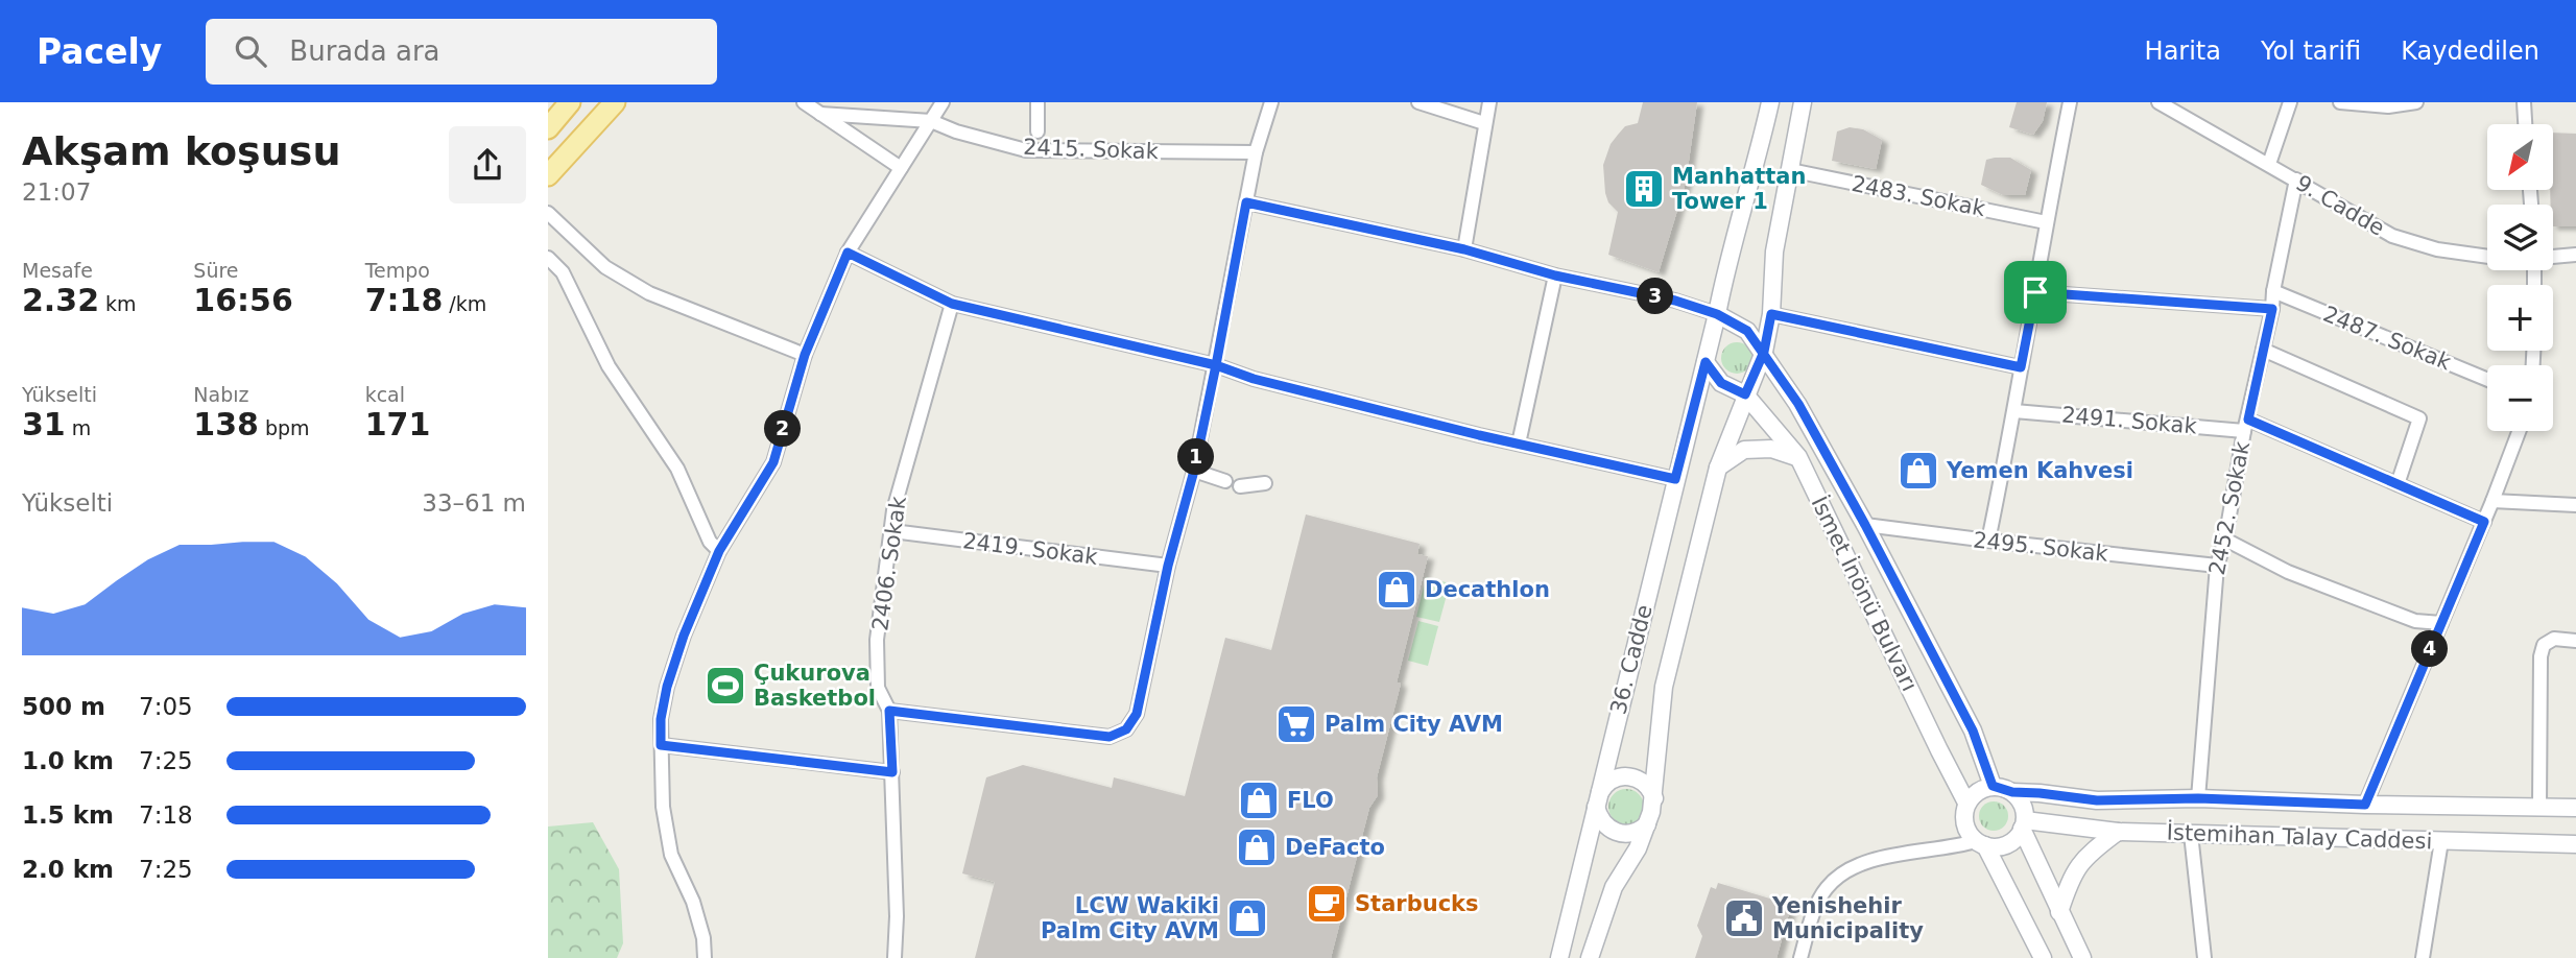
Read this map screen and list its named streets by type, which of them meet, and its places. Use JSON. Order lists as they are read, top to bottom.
{
  "streets": {
    "main road": ["İsmet İnönü Bulvarı", "36. Cadde", "İstemihan Talay Caddesi"],
    "street": [
      "2415. Sokak",
      "2483. Sokak",
      "9. Cadde",
      "2487. Sokak",
      "2491. Sokak",
      "2452. Sokak",
      "2495. Sokak",
      "2419. Sokak",
      "2406. Sokak"
    ]
  },
  "crossings": [
    ["9. Cadde", "2452. Sokak"],
    ["2487. Sokak", "2452. Sokak"],
    ["2491. Sokak", "2452. Sokak"],
    ["2452. Sokak", "2495. Sokak"],
    ["2452. Sokak", "İstemihan Talay Caddesi"],
    ["2495. Sokak", "İsmet İnönü Bulvarı"],
    ["2419. Sokak", "2406. Sokak"],
    ["İsmet İnönü Bulvarı", "36. Cadde"],
    ["İsmet İnönü Bulvarı", "İstemihan Talay Caddesi"]
  ],
  "places": {
    "building": ["Manhattan Tower 1"],
    "shop": [
      "Yemen Kahvesi",
      "Decathlon",
      "FLO",
      "DeFacto",
      "LCW Wakiki Palm City AVM"
    ],
    "sports": ["Çukurova Basketbol"],
    "supermarket": ["Palm City AVM"],
    "cafe": ["Starbucks"],
    "public building": ["Yenishehir Municipality"]
  },
  "north": "bottom left",
  "page": {
    "header": "Pacely",
    "search": "Burada ara",
    "nav": ["Harita", "Yol tarifi", "Kaydedilen"],
    "heading": ["Akşam koşusu", "21:07"],
    "map_buttons": ["+", "−"],
    "stats": [
      ["Mesafe", "2.32 km"],
      ["Süre", "16:56"],
      ["Tempo", "7:18 /km"],
      ["Yükselti", "31 m"],
      ["Nabız", "138 bpm"],
      ["kcal", "171"]
    ],
    "pins": [
      "3",
      "2",
      "1",
      "4"
    ],
    "chart": ["Yükselti", "33–61 m"],
    "list": [
      {
        "name": "500 m",
        "note": "7:05"
      },
      {
        "name": "1.0 km",
        "note": "7:25"
      },
      {
        "name": "1.5 km",
        "note": "7:18"
      },
      {
        "name": "2.0 km",
        "note": "7:25"
      }
    ]
  }
}
